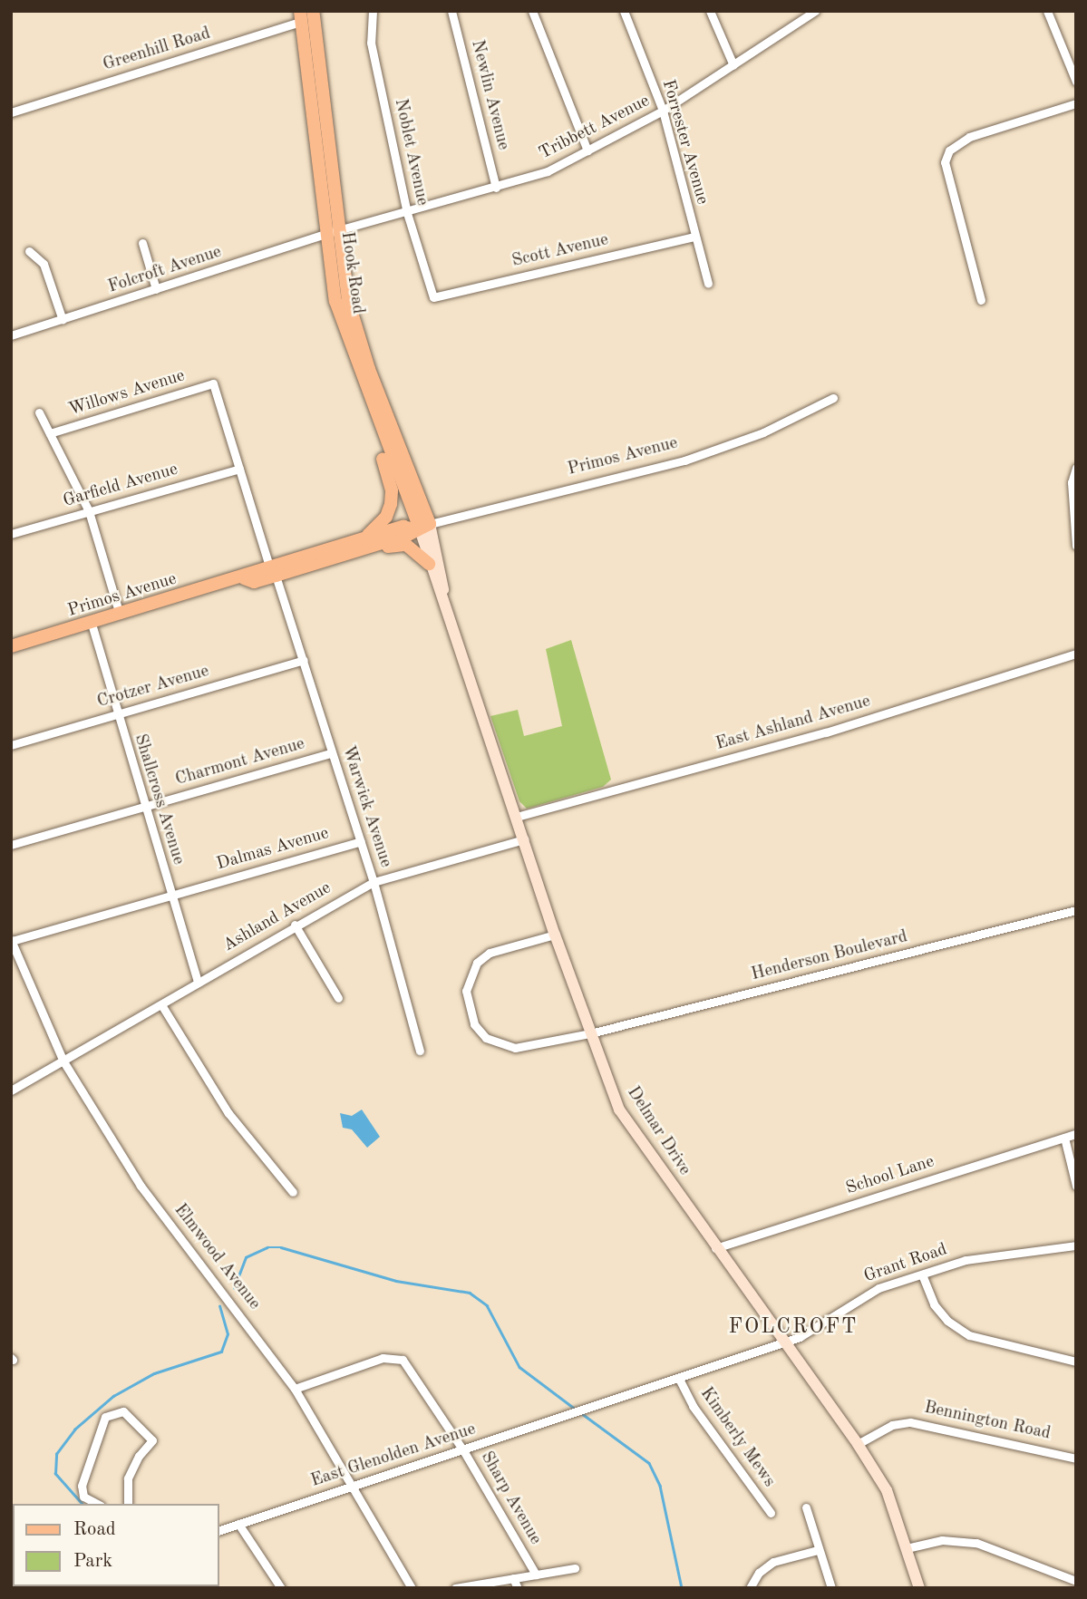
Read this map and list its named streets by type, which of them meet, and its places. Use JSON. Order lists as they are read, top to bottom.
{
  "streets": {
    "main road": ["Hook Road", "Primos Avenue"],
    "street": [
      "Greenhill Road",
      "Newlin Avenue",
      "Tribbett Avenue",
      "Forrester Avenue",
      "Noblet Avenue",
      "Scott Avenue",
      "Folcroft Avenue",
      "Willows Avenue",
      "Garfield Avenue",
      "Crotzer Avenue",
      "East Ashland Avenue",
      "Charmont Avenue",
      "Shallcross Avenue",
      "Warwick Avenue",
      "Dalmas Avenue",
      "Ashland Avenue",
      "Henderson Boulevard",
      "Delmar Drive",
      "School Lane",
      "Elmwood Avenue",
      "Grant Road",
      "Bennington Road",
      "Kimberly Mews",
      "East Glenolden Avenue",
      "Sharp Avenue"
    ]
  },
  "crossings": [
    ["Greenhill Road", "Hook Road"],
    ["Newlin Avenue", "Tribbett Avenue"],
    ["Tribbett Avenue", "Forrester Avenue"],
    ["Tribbett Avenue", "Noblet Avenue"],
    ["Tribbett Avenue", "Folcroft Avenue"],
    ["Tribbett Avenue", "Hook Road"],
    ["Forrester Avenue", "Scott Avenue"],
    ["Noblet Avenue", "Scott Avenue"],
    ["Folcroft Avenue", "Hook Road"],
    ["Hook Road", "Primos Avenue"],
    ["Hook Road", "Delmar Drive"],
    ["Willows Avenue", "Warwick Avenue"],
    ["Primos Avenue", "Shallcross Avenue"],
    ["Primos Avenue", "Warwick Avenue"],
    ["Primos Avenue", "Delmar Drive"],
    ["Garfield Avenue", "Warwick Avenue"],
    ["Crotzer Avenue", "Shallcross Avenue"],
    ["Crotzer Avenue", "Warwick Avenue"],
    ["East Ashland Avenue", "Delmar Drive"],
    ["Charmont Avenue", "Shallcross Avenue"],
    ["Charmont Avenue", "Warwick Avenue"],
    ["Shallcross Avenue", "Dalmas Avenue"],
    ["Shallcross Avenue", "Ashland Avenue"],
    ["Warwick Avenue", "Dalmas Avenue"],
    ["Warwick Avenue", "Ashland Avenue"],
    ["Dalmas Avenue", "Elmwood Avenue"],
    ["Ashland Avenue", "Delmar Drive"],
    ["Ashland Avenue", "Elmwood Avenue"],
    ["Henderson Boulevard", "Delmar Drive"],
    ["Delmar Drive", "School Lane"],
    ["Delmar Drive", "Grant Road"],
    ["Delmar Drive", "Bennington Road"],
    ["Elmwood Avenue", "East Glenolden Avenue"],
    ["Elmwood Avenue", "Sharp Avenue"],
    ["Grant Road", "Kimberly Mews"],
    ["Grant Road", "East Glenolden Avenue"],
    ["East Glenolden Avenue", "Sharp Avenue"]
  ],
  "districts": ["FOLCROFT"],
  "legend": ["Road", "Park"]
}
